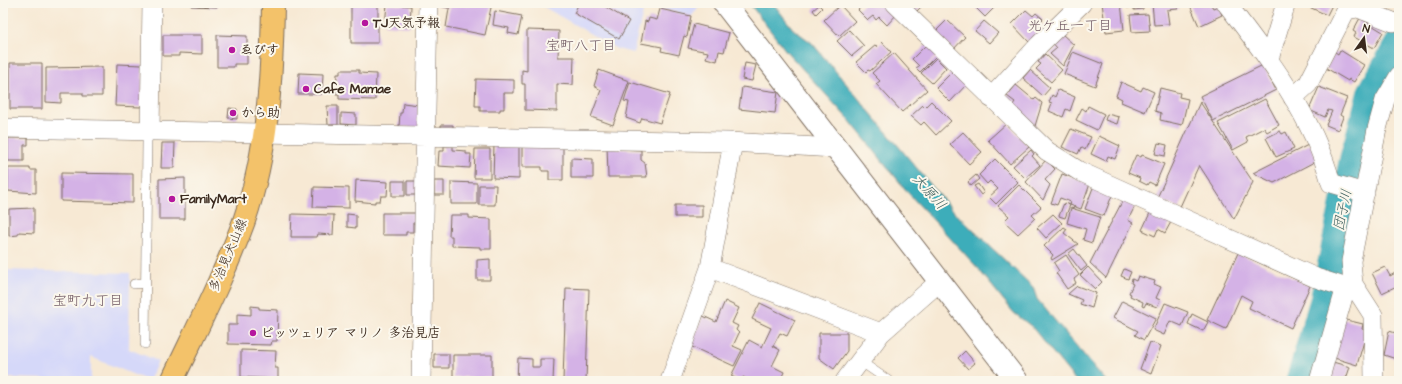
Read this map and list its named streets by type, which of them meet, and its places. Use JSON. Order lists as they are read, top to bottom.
{
  "streets": {
    "main road": ["多治見犬山線"]
  },
  "districts": ["光ケ丘一丁目", "宝町八丁目", "宝町九丁目"],
  "water": ["大原川", "団子川"],
  "places": [
    "TJ天気予報",
    "ゑびす",
    "Cafe Mamae",
    "から助",
    "FamilyMart",
    "ピッツェリア マリノ 多治見店"
  ],
  "north": "top"
}
